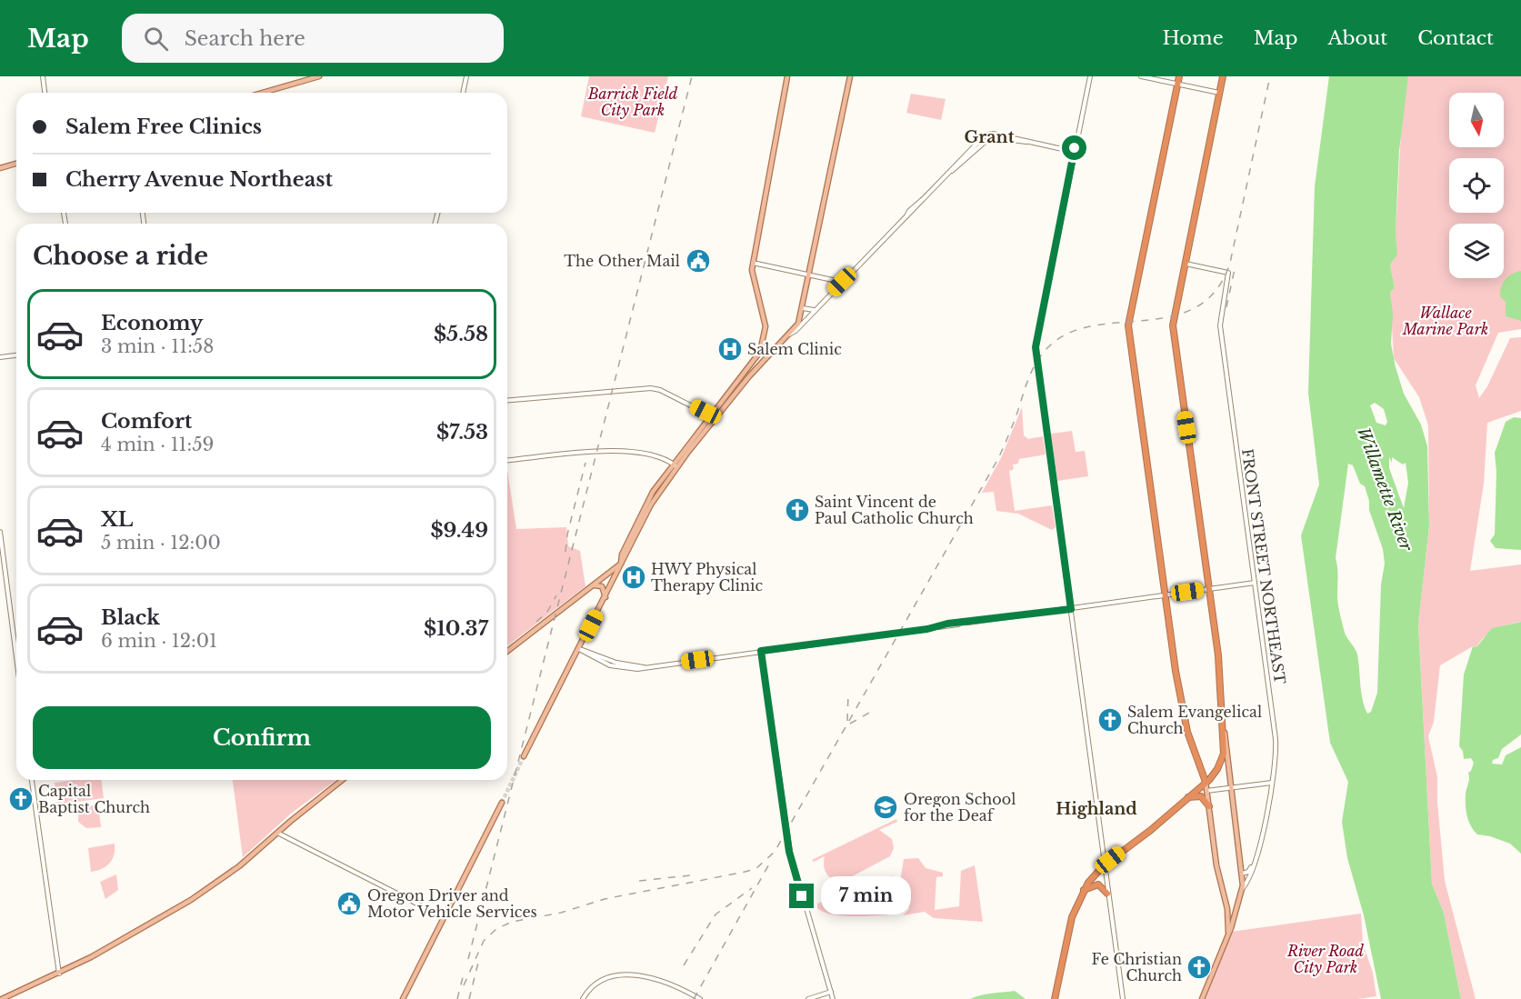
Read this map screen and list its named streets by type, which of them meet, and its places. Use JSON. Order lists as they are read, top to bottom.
{
  "streets": {
    "main road": ["FRONT STREET NORTHEAST"]
  },
  "districts": ["Grant", "Highland"],
  "water": ["Willamette River"],
  "parks": ["Barrick Field City Park", "Wallace Marine Park", "River Road City Park"],
  "places": {
    "public building": ["The Other Mail", "Oregon Driver and Motor Vehicle Services"],
    "hospital": ["Salem Clinic", "HWY Physical Therapy Clinic"],
    "church": [
      "Saint Vincent de Paul Catholic Church",
      "Salem Evangelical Church",
      "Capital Baptist Church",
      "Fe Christian Church"
    ],
    "school or university": ["Oregon School for the Deaf"]
  },
  "north": "bottom",
  "page": {
    "header": "Map",
    "search": "Search here",
    "nav": [
      "Home",
      "Map",
      "About",
      "Contact"
    ],
    "banner": ["Salem Free Clinics", "Cherry Avenue Northeast"],
    "heading": "Choose a ride",
    "list": [
      {
        "name": "Economy",
        "note": "3 min · 11:58",
        "value": "$5.58"
      },
      {
        "name": "Comfort",
        "note": "4 min · 11:59",
        "value": "$7.53"
      },
      {
        "name": "XL",
        "note": "5 min · 12:00",
        "value": "$9.49"
      },
      {
        "name": "Black",
        "note": "6 min · 12:01",
        "value": "$10.37"
      }
    ],
    "buttons": "Confirm",
    "bubble": "7 min"
  }
}
